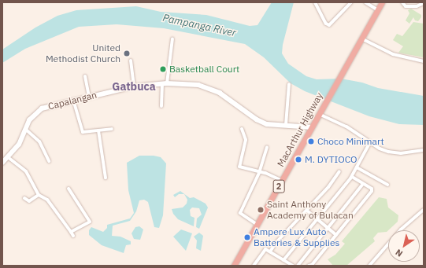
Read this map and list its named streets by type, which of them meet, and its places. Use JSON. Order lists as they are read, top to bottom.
{
  "streets": {
    "highway": ["MacArthur Highway", "2"],
    "street": ["Capalangan"]
  },
  "crossings": [
    ["Capalangan", "MacArthur Highway"]
  ],
  "districts": ["Gatbuca"],
  "water": ["Pampanga River"],
  "places": [
    "United Methodist Church",
    "Basketball Court",
    "Choco Minimart",
    "M. DYTIOCO",
    "Saint Anthony Academy of Bulacan",
    "Ampere Lux Auto Batteries & Supplies"
  ],
  "north": "bottom left"
}
